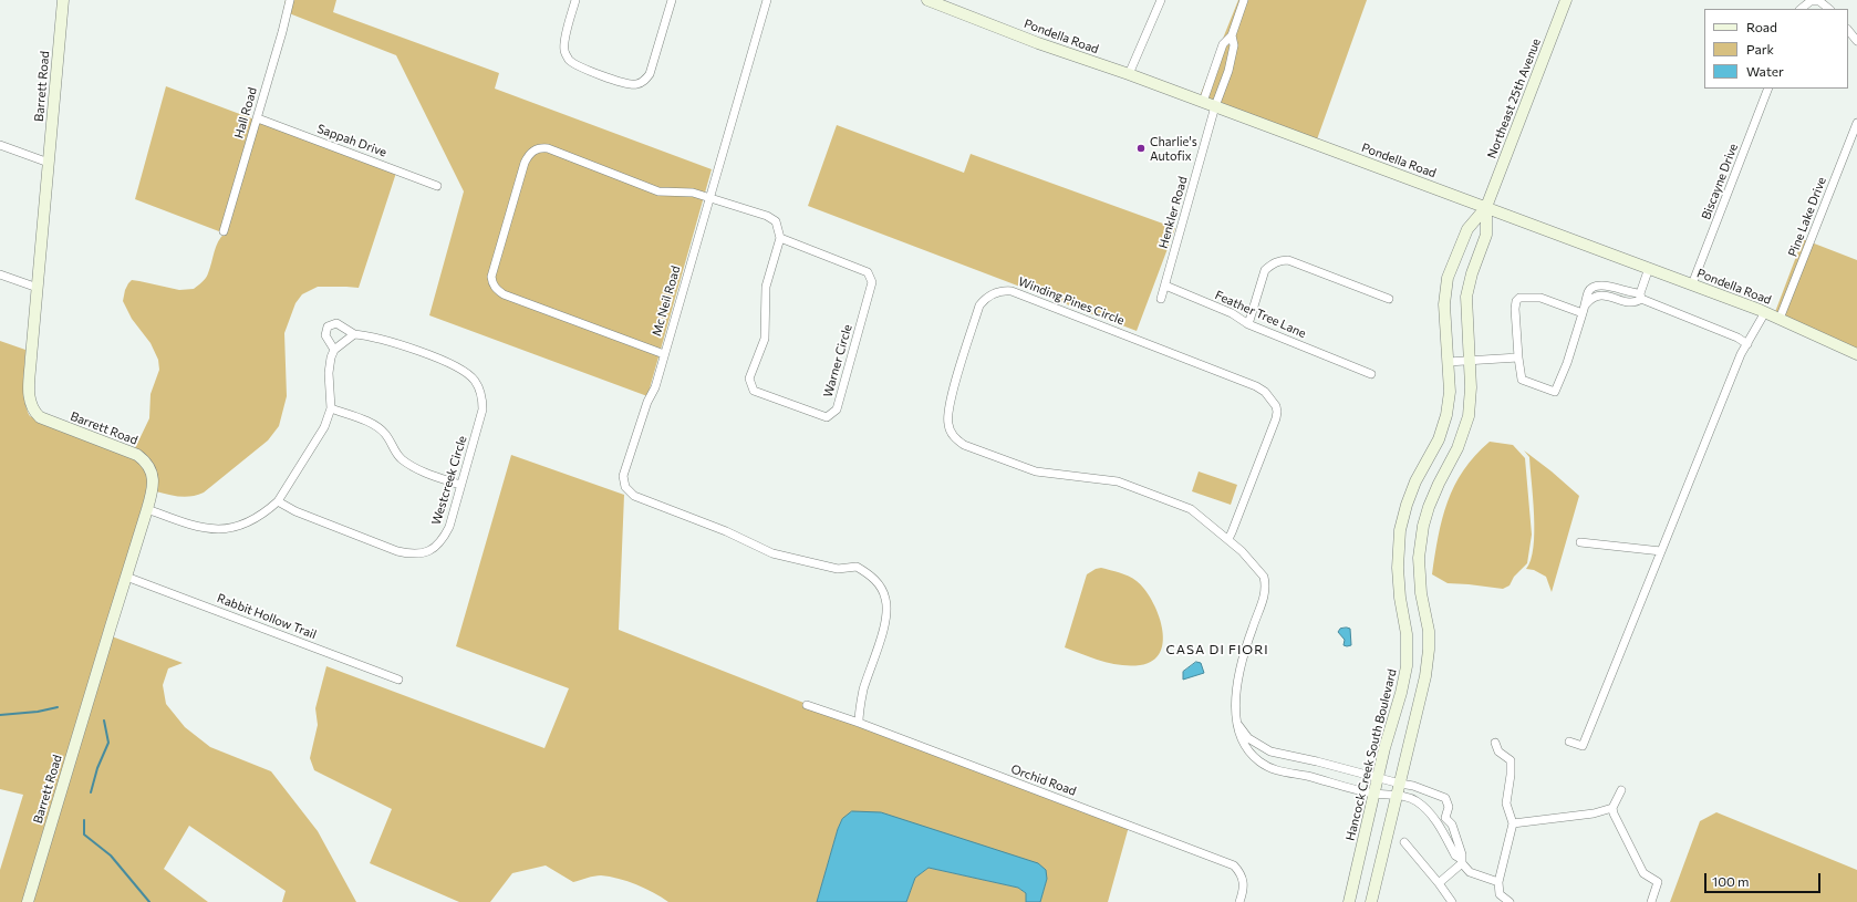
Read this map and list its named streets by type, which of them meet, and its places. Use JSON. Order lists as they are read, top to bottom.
{
  "streets": {
    "street": [
      "Pondella Road",
      "Barrett Road",
      "Northeast 25th Avenue",
      "Hall Road",
      "Sappah Drive",
      "Biscayne Drive",
      "Henkler Road",
      "Pine Lake Drive",
      "Mc Neil Road",
      "Winding Pines Circle",
      "Feather Tree Lane",
      "Warner Circle",
      "Westcreek Circle",
      "Rabbit Hollow Trail",
      "Hancock Creek South Boulevard",
      "Orchid Road"
    ]
  },
  "crossings": [
    ["Pondella Road", "Northeast 25th Avenue"],
    ["Pondella Road", "Biscayne Drive"],
    ["Pondella Road", "Henkler Road"],
    ["Pondella Road", "Pine Lake Drive"],
    ["Pondella Road", "Hancock Creek South Boulevard"],
    ["Barrett Road", "Rabbit Hollow Trail"],
    ["Northeast 25th Avenue", "Hancock Creek South Boulevard"],
    ["Hall Road", "Sappah Drive"],
    ["Henkler Road", "Feather Tree Lane"],
    ["Mc Neil Road", "Orchid Road"],
    ["Winding Pines Circle", "Hancock Creek South Boulevard"]
  ],
  "districts": ["CASA DI FIORI"],
  "places": ["Charlie's Autofix"],
  "legend": ["Road", "Park", "Water"],
  "scale_bar": "100 m"
}
